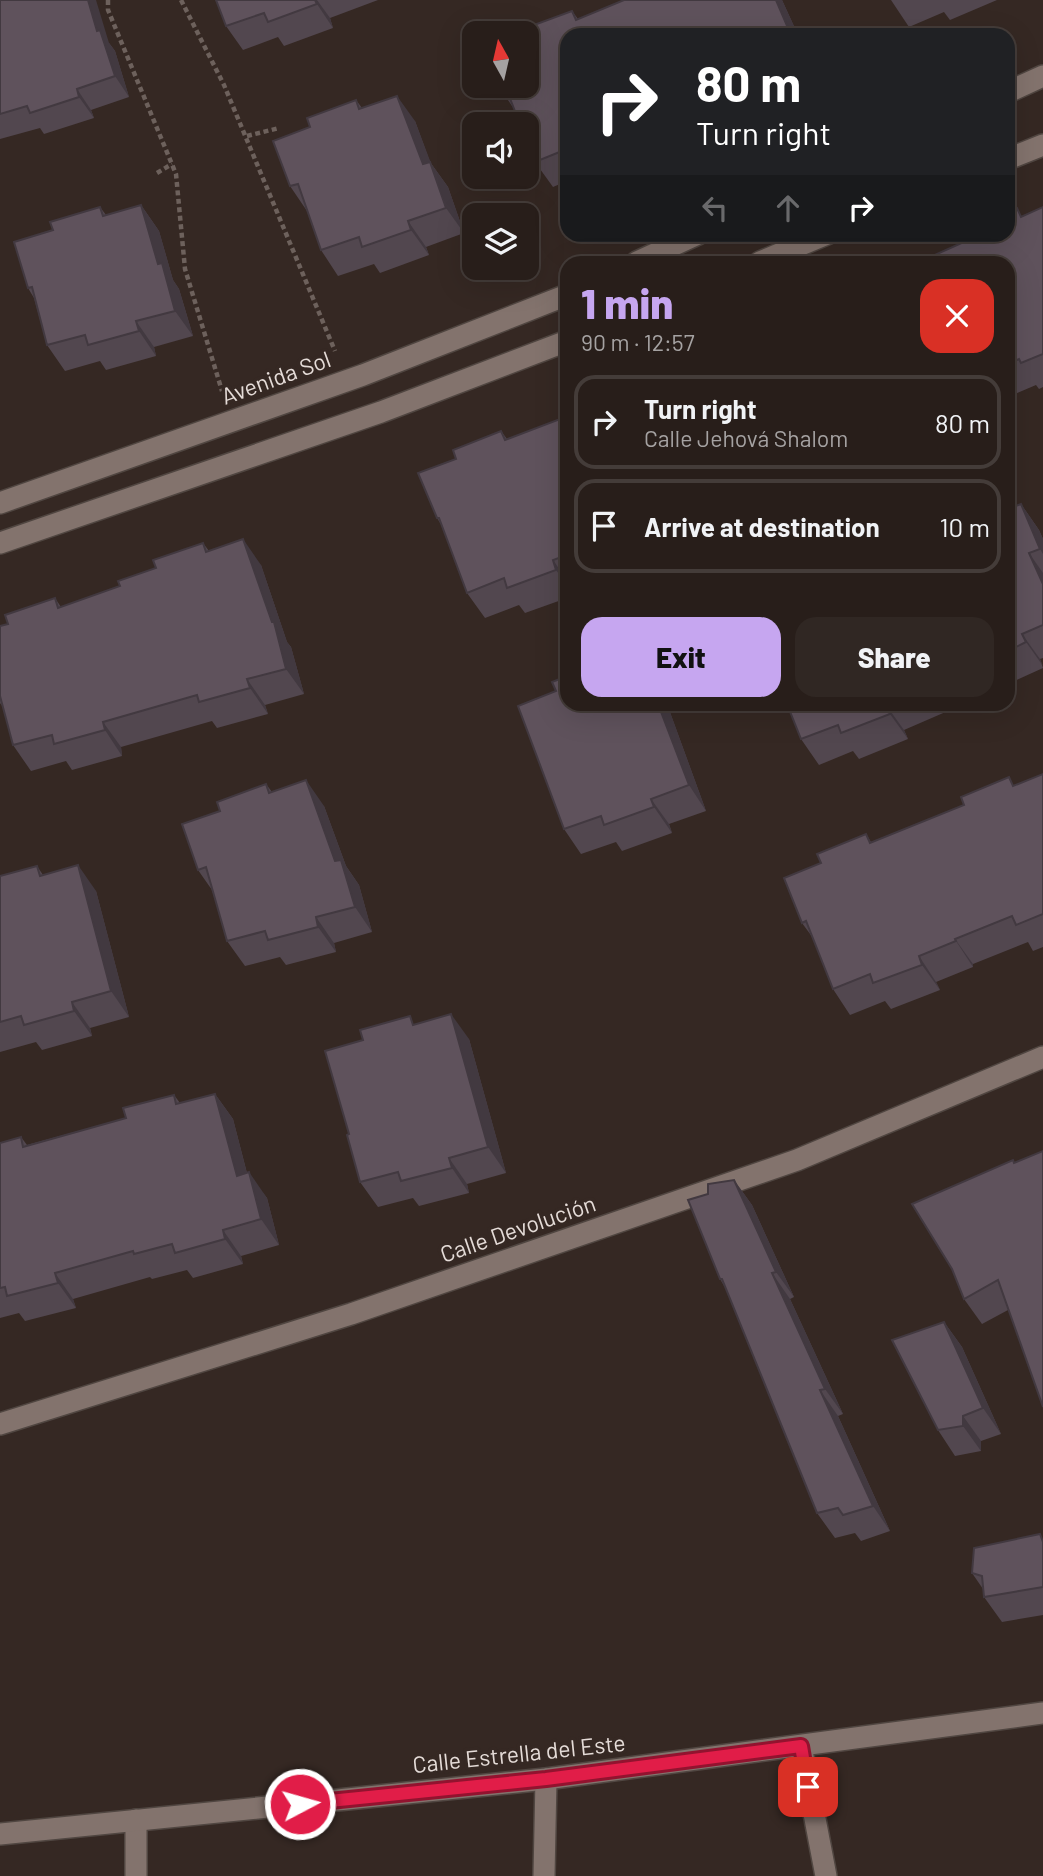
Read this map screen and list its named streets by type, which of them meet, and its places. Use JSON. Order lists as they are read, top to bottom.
{
  "streets": {
    "street": ["Avenida Sol", "Calle Devolución", "Calle Estrella del Este"]
  },
  "north": "top",
  "page": {
    "turn": ["80 m", "Turn right"],
    "heading": ["1 min", "90 m · 12:57"],
    "list": [
      {
        "name": "Turn right",
        "note": "Calle Jehová Shalom",
        "value": "80 m"
      },
      {
        "name": "Arrive at destination",
        "value": "10 m"
      }
    ],
    "buttons": ["Exit", "Share"]
  }
}
